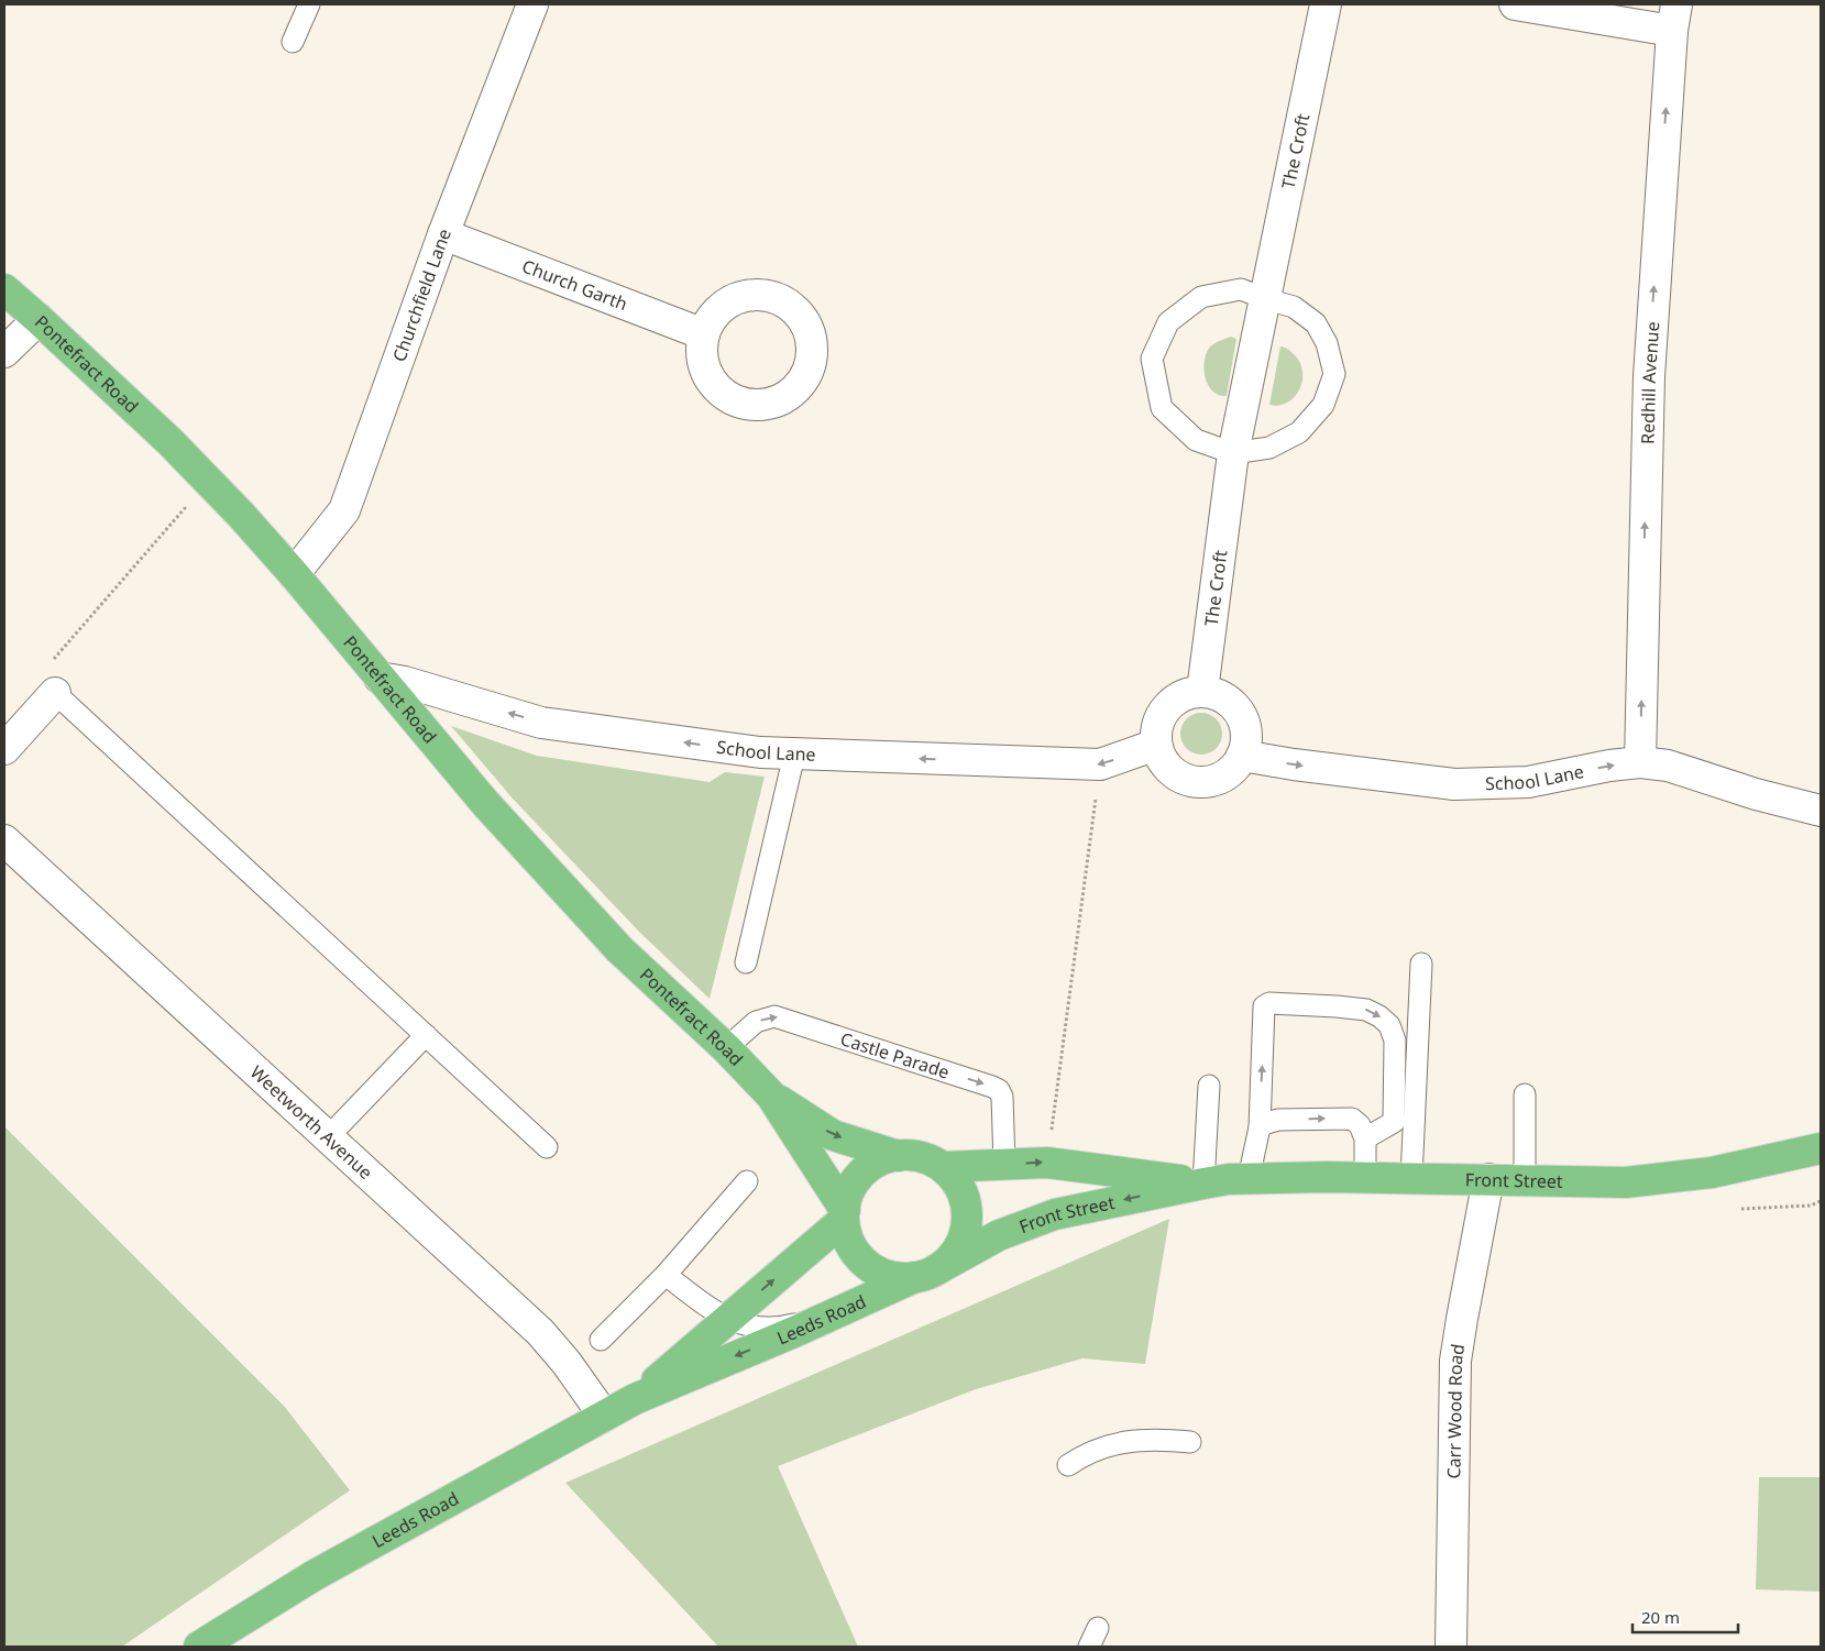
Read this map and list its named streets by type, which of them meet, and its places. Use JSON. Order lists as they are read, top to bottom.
{
  "streets": {
    "main road": ["Pontefract Road", "Front Street", "Leeds Road"],
    "street": [
      "The Croft",
      "Church Garth",
      "Churchfield Lane",
      "Redhill Avenue",
      "School Lane",
      "Weetworth Avenue",
      "Carr Wood Road"
    ],
    "lane": ["Castle Parade"]
  },
  "crossings": [
    ["The Croft", "School Lane"],
    ["Church Garth", "Churchfield Lane"],
    ["Churchfield Lane", "Pontefract Road"],
    ["Pontefract Road", "School Lane"],
    ["Pontefract Road", "Castle Parade"],
    ["Pontefract Road", "Front Street"],
    ["Pontefract Road", "Leeds Road"],
    ["Redhill Avenue", "School Lane"],
    ["Castle Parade", "Front Street"],
    ["Weetworth Avenue", "Leeds Road"],
    ["Front Street", "Leeds Road"],
    ["Front Street", "Carr Wood Road"]
  ],
  "one_way": ["Redhill Avenue", "Castle Parade"],
  "scale_bar": "20 m"
}
